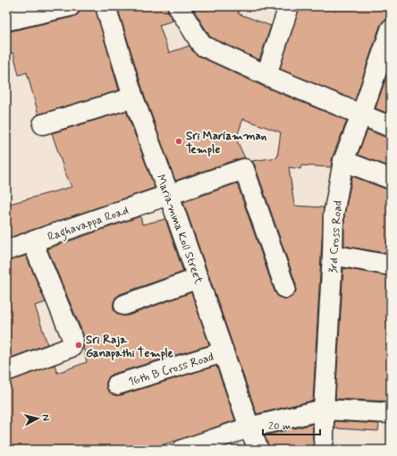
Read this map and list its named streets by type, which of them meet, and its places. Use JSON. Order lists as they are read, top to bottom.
{
  "streets": {
    "street": [
      "Raghavappa Road",
      "Mariamma Koil Street",
      "3rd Cross Road",
      "16th B Cross Road"
    ]
  },
  "crossings": [
    ["Raghavappa Road", "Mariamma Koil Street"],
    ["Mariamma Koil Street", "16th B Cross Road"]
  ],
  "places": ["Sri Mariamman Temple", "Sri Raja Ganapathi Temple"],
  "scale_bar": "20 m",
  "north": "right"
}
